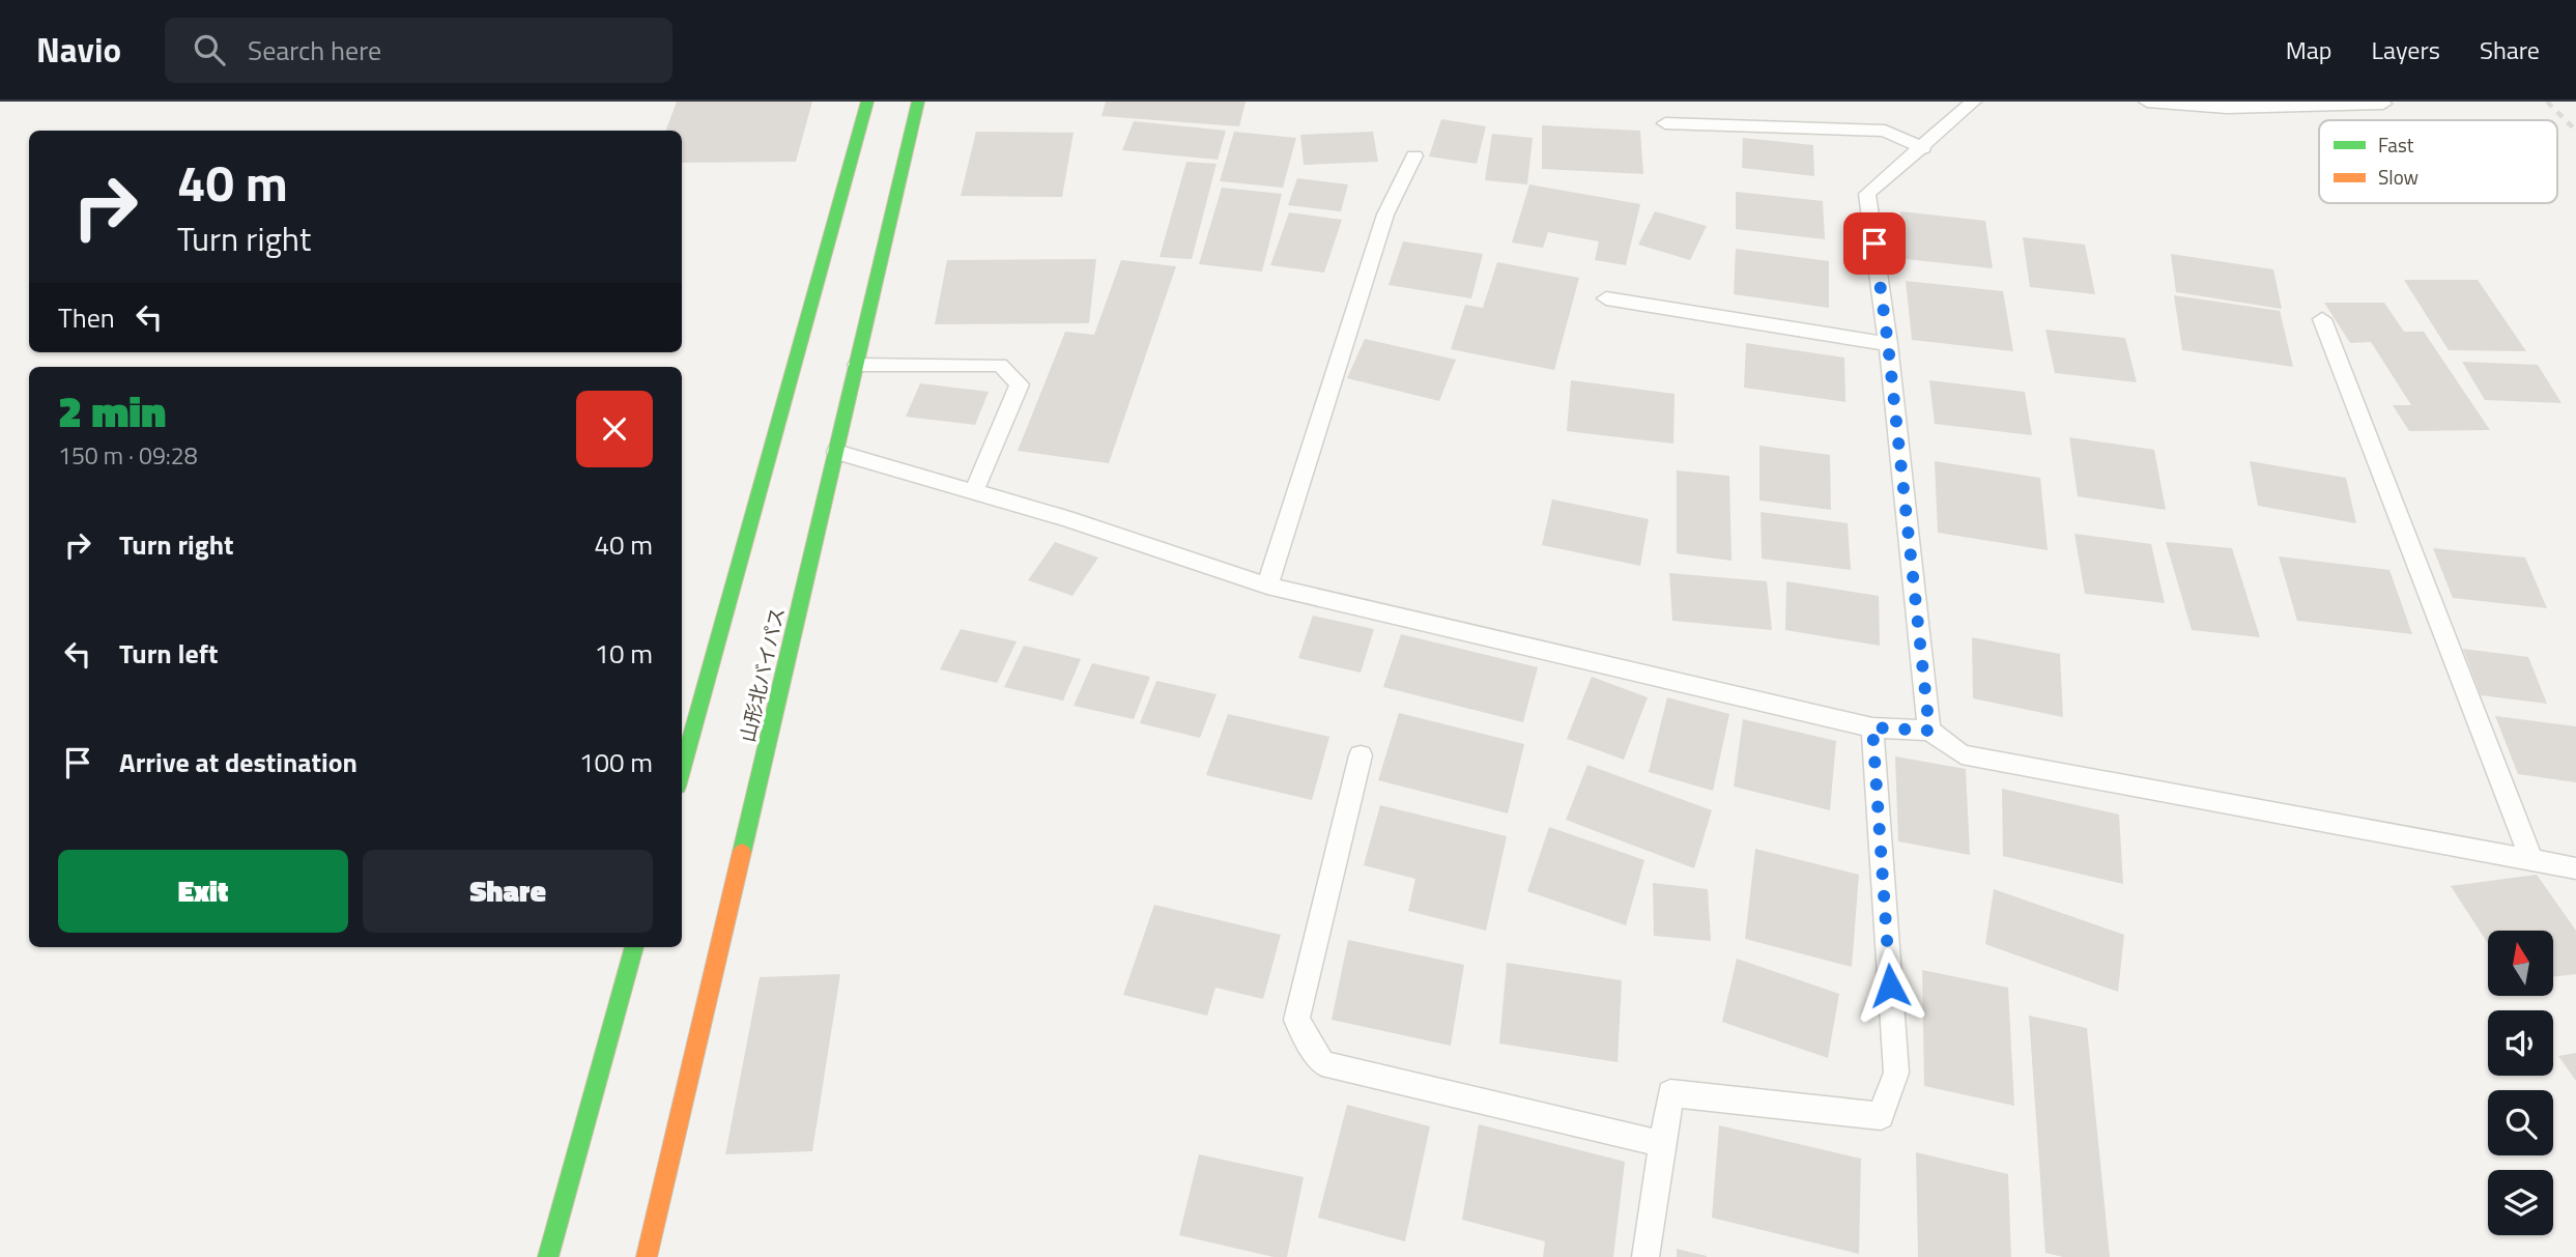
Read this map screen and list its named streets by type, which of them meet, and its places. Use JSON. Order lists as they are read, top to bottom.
{
  "streets": {
    "highway": ["山形北バイパス"]
  },
  "legend": ["Fast", "Slow"],
  "north": "top",
  "page": {
    "header": "Navio",
    "search": "Search here",
    "nav": ["Map", "Layers", "Share"],
    "turn": ["40 m", "Turn right"],
    "then": "Then",
    "heading": ["2 min", "150 m · 09:28"],
    "list": [
      {
        "name": "Turn right",
        "value": "40 m"
      },
      {
        "name": "Turn left",
        "value": "10 m"
      },
      {
        "name": "Arrive at destination",
        "value": "100 m"
      }
    ],
    "buttons": ["Exit", "Share"]
  }
}
